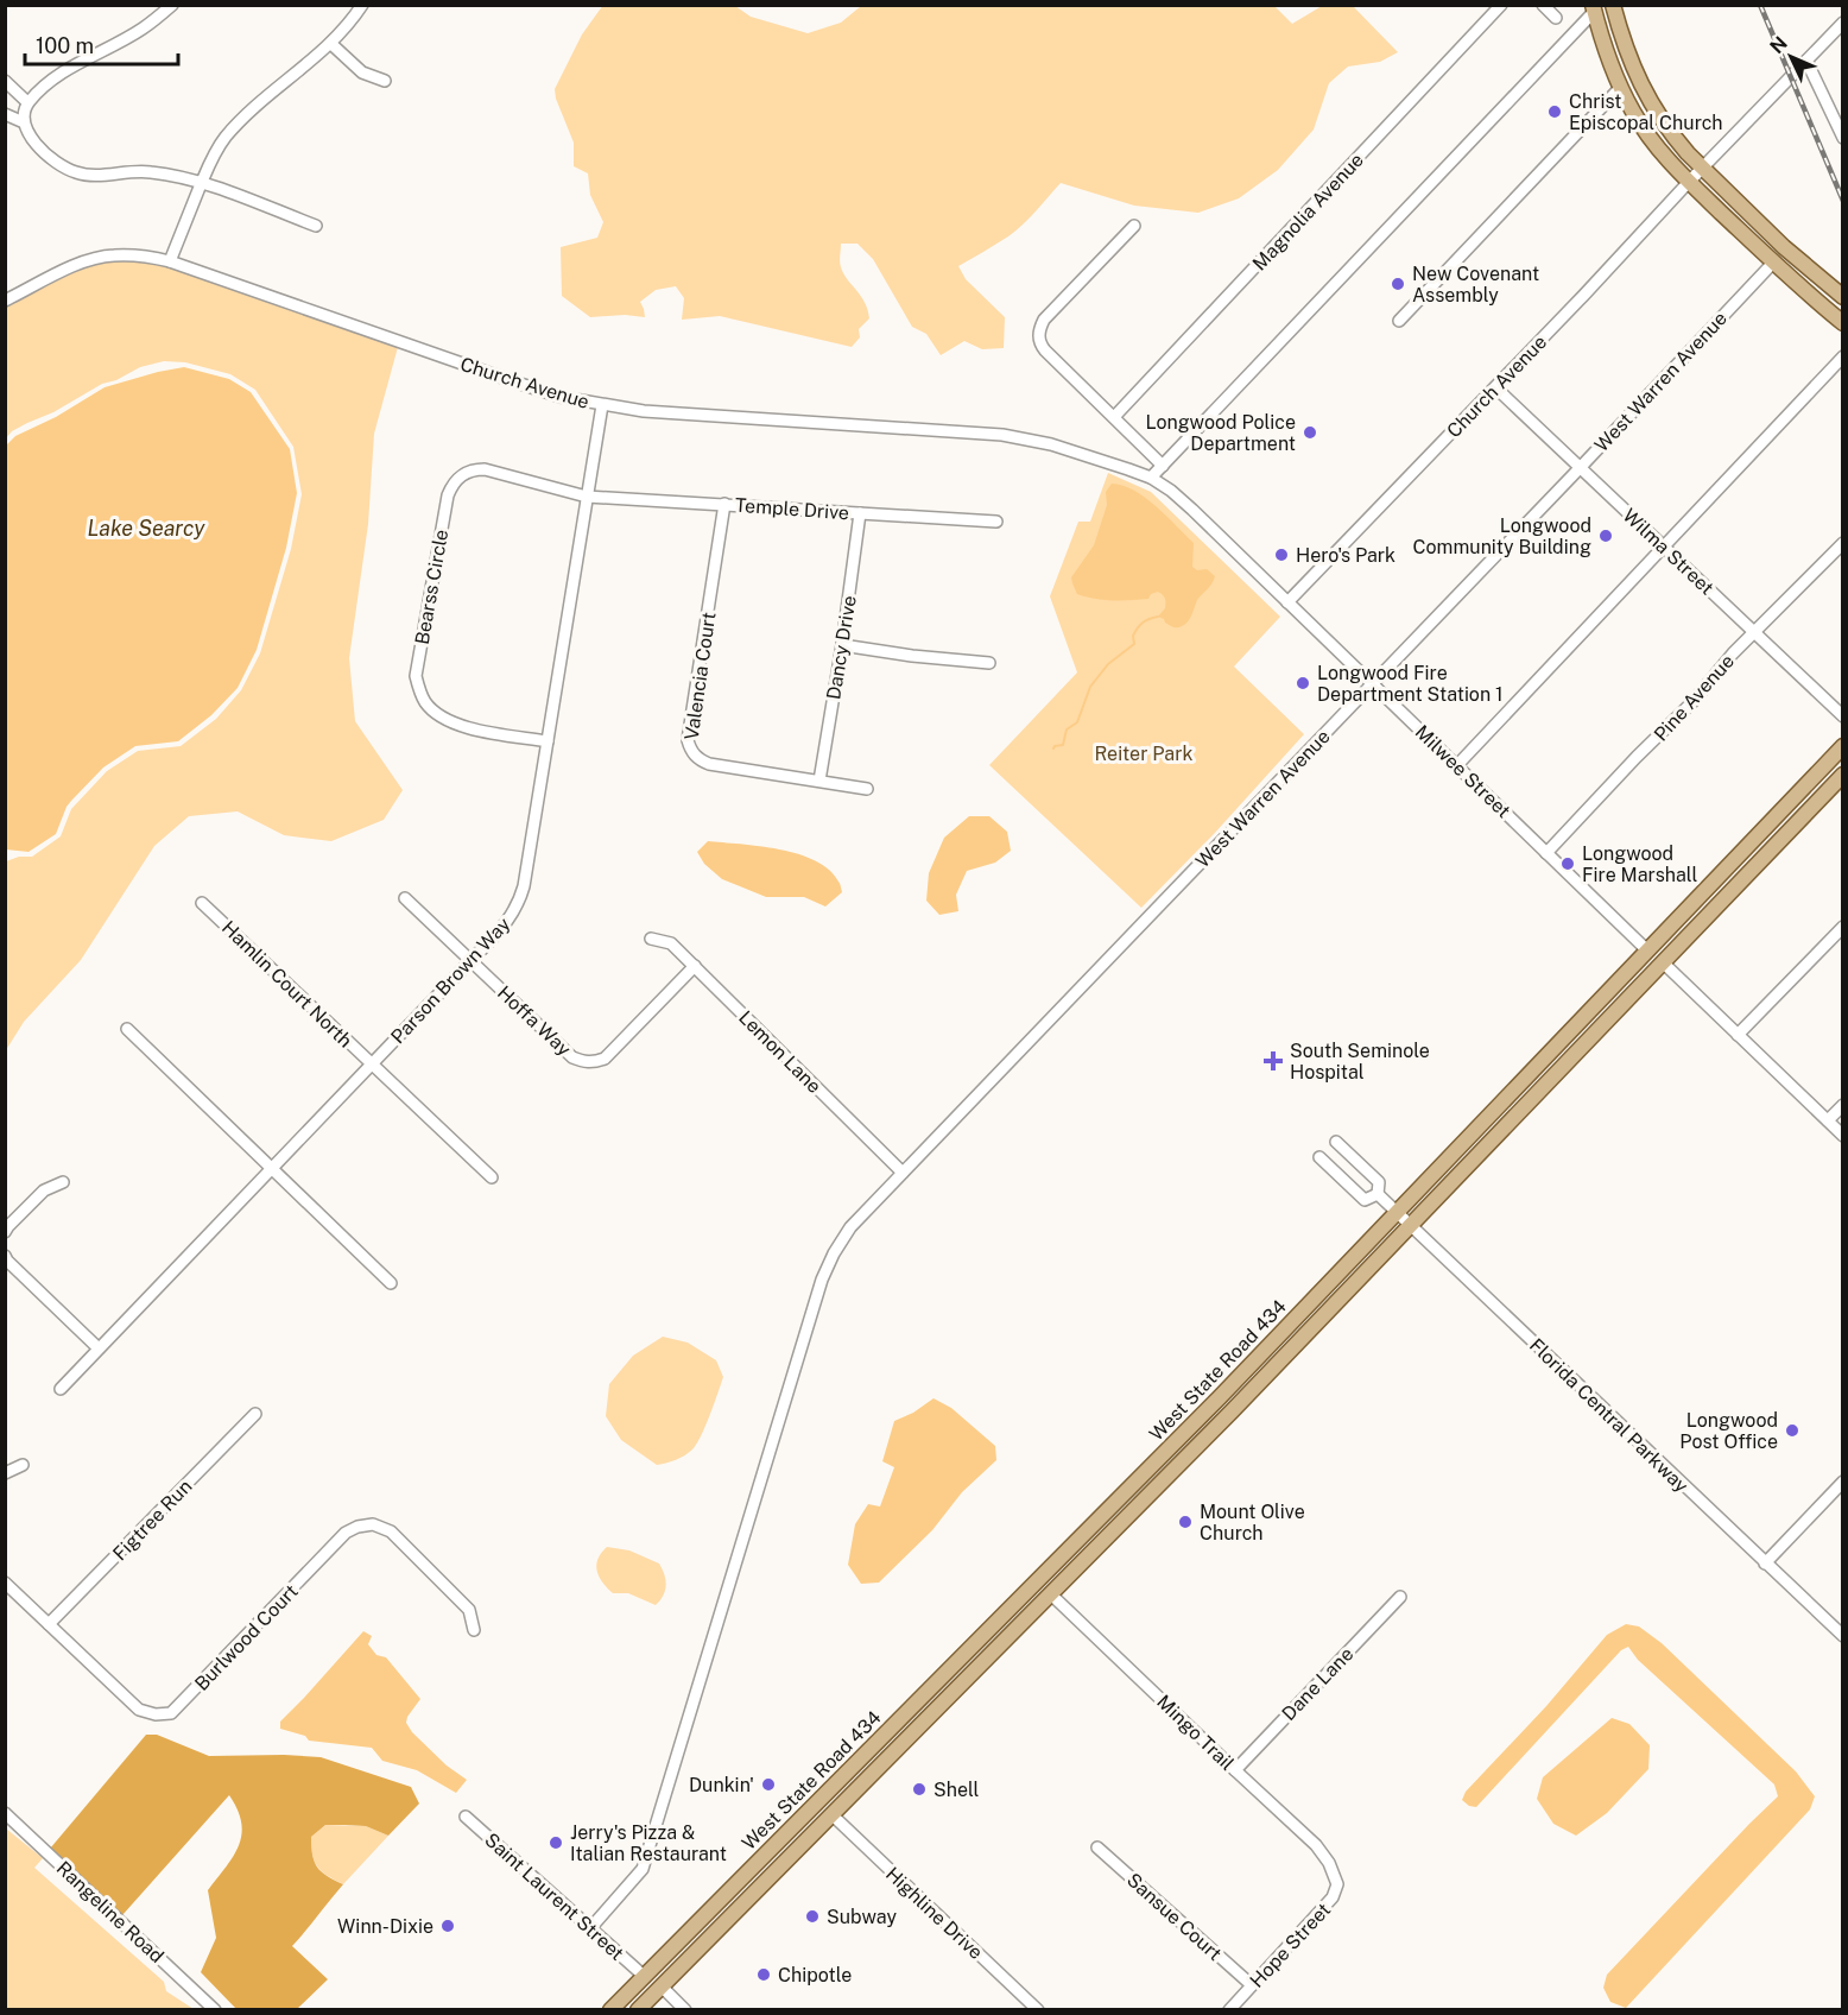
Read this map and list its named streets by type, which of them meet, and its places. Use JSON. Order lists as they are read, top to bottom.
{
  "streets": {
    "main road": ["West State Road 434"],
    "street": [
      "Magnolia Avenue",
      "West Warren Avenue",
      "Church Avenue",
      "Temple Drive",
      "Wilma Street",
      "Bearss Circle",
      "Dancy Drive",
      "Valencia Court",
      "Pine Avenue",
      "Milwee Street",
      "Parson Brown Way",
      "Hamlin Court North",
      "Hoffa Way",
      "Lemon Lane",
      "Florida Central Parkway",
      "Figtree Run",
      "Burlwood Court",
      "Dane Lane",
      "Mingo Trail",
      "Saint Laurent Street",
      "Rangeline Road",
      "Highline Drive",
      "Sansue Court",
      "Hope Street"
    ]
  },
  "crossings": [
    ["West Warren Avenue", "Wilma Street"],
    ["West Warren Avenue", "Milwee Street"],
    ["West Warren Avenue", "Lemon Lane"],
    ["West Warren Avenue", "Saint Laurent Street"],
    ["Church Avenue", "Wilma Street"],
    ["Church Avenue", "Milwee Street"],
    ["Church Avenue", "Parson Brown Way"],
    ["Temple Drive", "Bearss Circle"],
    ["Temple Drive", "Dancy Drive"],
    ["Temple Drive", "Valencia Court"],
    ["Temple Drive", "Parson Brown Way"],
    ["Wilma Street", "Pine Avenue"],
    ["Bearss Circle", "Parson Brown Way"],
    ["Dancy Drive", "Valencia Court"],
    ["Pine Avenue", "Milwee Street"],
    ["Milwee Street", "West State Road 434"],
    ["Parson Brown Way", "Hamlin Court North"],
    ["Parson Brown Way", "Hoffa Way"],
    ["Hoffa Way", "Lemon Lane"],
    ["West State Road 434", "Florida Central Parkway"],
    ["West State Road 434", "Mingo Trail"],
    ["West State Road 434", "Saint Laurent Street"],
    ["West State Road 434", "Highline Drive"],
    ["Figtree Run", "Burlwood Court"],
    ["Dane Lane", "Mingo Trail"],
    ["Mingo Trail", "Hope Street"],
    ["Sansue Court", "Hope Street"]
  ],
  "water": ["Lake Searcy"],
  "parks": ["Reiter Park"],
  "places": {
    "other": [
      "Christ Episcopal Church",
      "New Covenant Assembly",
      "Longwood Police Department",
      "Longwood Community Building",
      "Hero's Park",
      "Longwood Fire Department Station 1",
      "Longwood Fire Marshall",
      "Longwood Post Office",
      "Mount Olive Church",
      "Dunkin'",
      "Shell",
      "Jerry's Pizza & Italian Restaurant",
      "Subway",
      "Winn-Dixie",
      "Chipotle"
    ],
    "health": ["South Seminole Hospital"]
  },
  "scale_bar": "100 m",
  "north": "top left"
}
